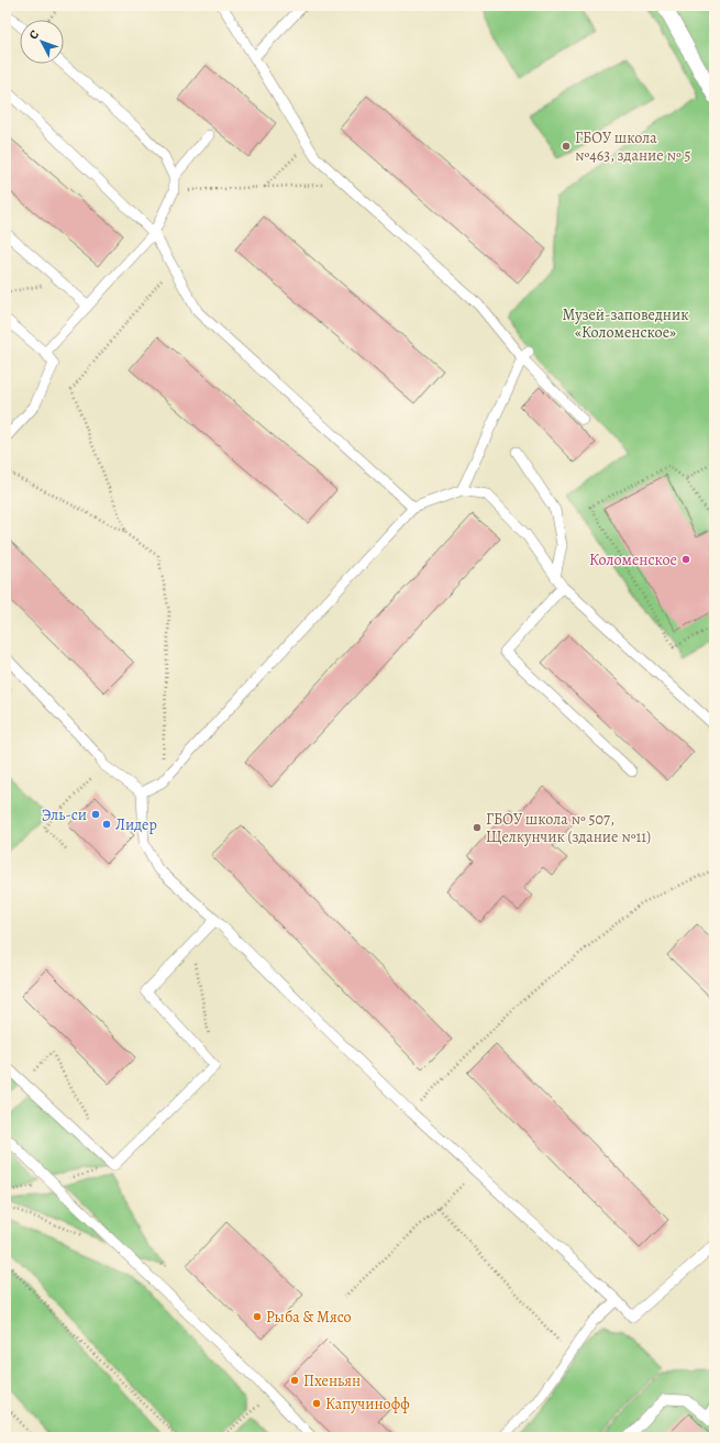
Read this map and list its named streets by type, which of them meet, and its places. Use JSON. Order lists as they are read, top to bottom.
{
  "parks": ["Музей-заповедник «Коломенское»"],
  "places": [
    "ГБОУ школа №463, здание № 5",
    "Коломенское",
    "Эль-си",
    "Лидер",
    "ГБОУ школа № 507, Щелкунчик (здание №11)",
    "Рыба & Мясо",
    "Пхеньян",
    "Капучинофф"
  ],
  "north": "top left"
}
